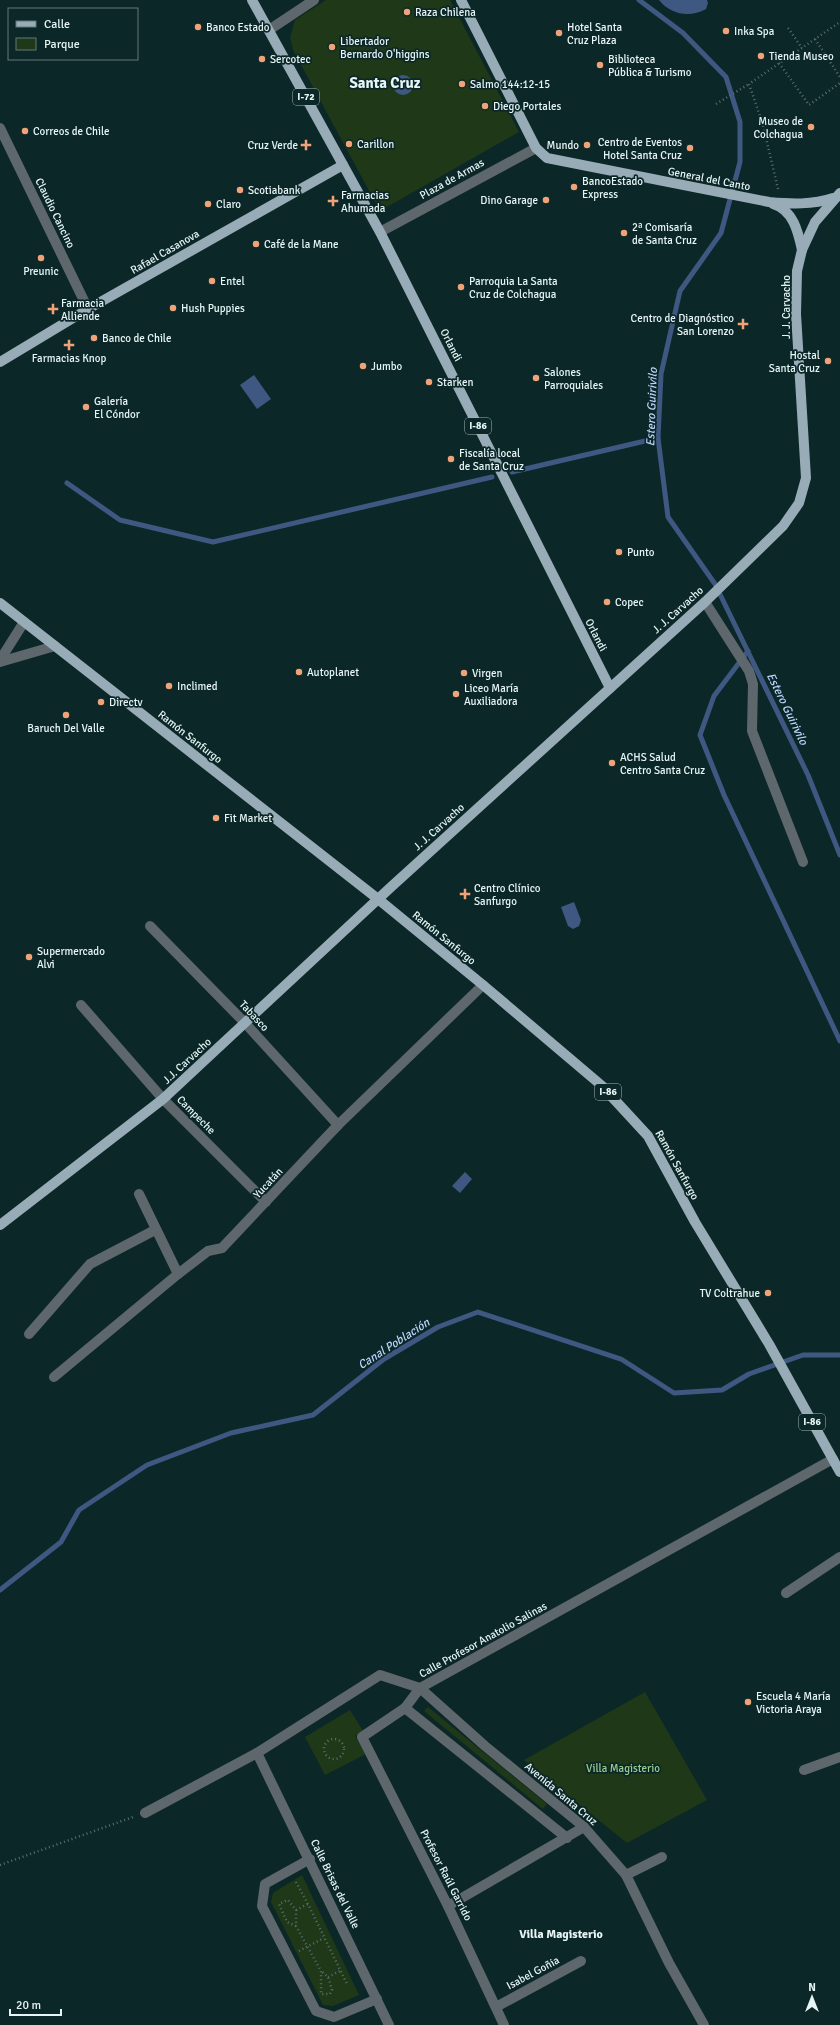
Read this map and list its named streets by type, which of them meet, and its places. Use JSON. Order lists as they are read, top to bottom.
{
  "streets": {
    "main road": [
      "I-72",
      "General del Canto",
      "Rafael Casanova",
      "J. J. Carvacho",
      "Orlandi",
      "I-86",
      "Ramón Sanfurgo",
      "J.J. Carvacho"
    ],
    "street": [
      "Plaza de Armas",
      "Claudio Cancino",
      "Tabasco",
      "Campeche",
      "Yucatán",
      "Calle Profesor Anatolio Salinas",
      "Avenida Santa Cruz",
      "Profesor Raúl Garrido",
      "Calle Brisas del Valle",
      "Isabel Goñia"
    ]
  },
  "crossings": [
    ["I-72", "Rafael Casanova"],
    ["I-72", "Orlandi"],
    ["Plaza de Armas", "General del Canto"],
    ["Plaza de Armas", "Orlandi"],
    ["Claudio Cancino", "Rafael Casanova"],
    ["Rafael Casanova", "Orlandi"],
    ["J. J. Carvacho", "Orlandi"],
    ["J. J. Carvacho", "Ramón Sanfurgo"],
    ["J. J. Carvacho", "J.J. Carvacho"],
    ["I-86", "Ramón Sanfurgo"],
    ["I-86", "Calle Profesor Anatolio Salinas"],
    ["Ramón Sanfurgo", "J.J. Carvacho"],
    ["Ramón Sanfurgo", "Yucatán"],
    ["Ramón Sanfurgo", "Calle Profesor Anatolio Salinas"],
    ["Tabasco", "J.J. Carvacho"],
    ["Tabasco", "Yucatán"],
    ["J.J. Carvacho", "Campeche"],
    ["Campeche", "Yucatán"],
    ["Calle Profesor Anatolio Salinas", "Avenida Santa Cruz"],
    ["Calle Profesor Anatolio Salinas", "Calle Brisas del Valle"],
    ["Profesor Raúl Garrido", "Isabel Goñia"]
  ],
  "districts": ["Santa Cruz", "Villa Magisterio"],
  "water": ["Estero Guirivilo", "Canal Población"],
  "parks": ["Villa Magisterio"],
  "places": {
    "other": [
      "Raza Chilena",
      "Banco Estado",
      "Inka Spa",
      "Hotel Santa Cruz Plaza",
      "Libertador Bernardo O'higgins",
      "Tienda Museo",
      "Sercotec",
      "Biblioteca Pública & Turismo",
      "Salmo 144:12-15",
      "Diego Portales",
      "Museo de Colchagua",
      "Correos de Chile",
      "Carillon",
      "Mundo",
      "Centro de Eventos Hotel Santa Cruz",
      "BancoEstado Express",
      "Scotiabank",
      "Dino Garage",
      "Claro",
      "2ª Comisaría de Santa Cruz",
      "Café de la Mane",
      "Preunic",
      "Entel",
      "Parroquia La Santa Cruz de Colchagua",
      "Hush Puppies",
      "Banco de Chile",
      "Hostal Santa Cruz",
      "Jumbo",
      "Salones Parroquiales",
      "Starken",
      "Galería El Cóndor",
      "Fiscalía local de Santa Cruz",
      "Punto",
      "Copec",
      "Autoplanet",
      "Virgen",
      "Inclimed",
      "Liceo María Auxiliadora",
      "Directv",
      "Baruch Del Valle",
      "ACHS Salud Centro Santa Cruz",
      "Fit Market",
      "Supermercado Alvi",
      "TV Coltrahue",
      "Escuela 4 María Victoria Araya"
    ],
    "health": [
      "Cruz Verde",
      "Farmacias Ahumada",
      "Farmacia Alliende",
      "Centro de Diagnóstico San Lorenzo",
      "Farmacias Knop",
      "Centro Clínico Sanfurgo"
    ]
  },
  "legend": ["Calle", "Parque"],
  "scale_bar": "20 m",
  "north": "top"
}
